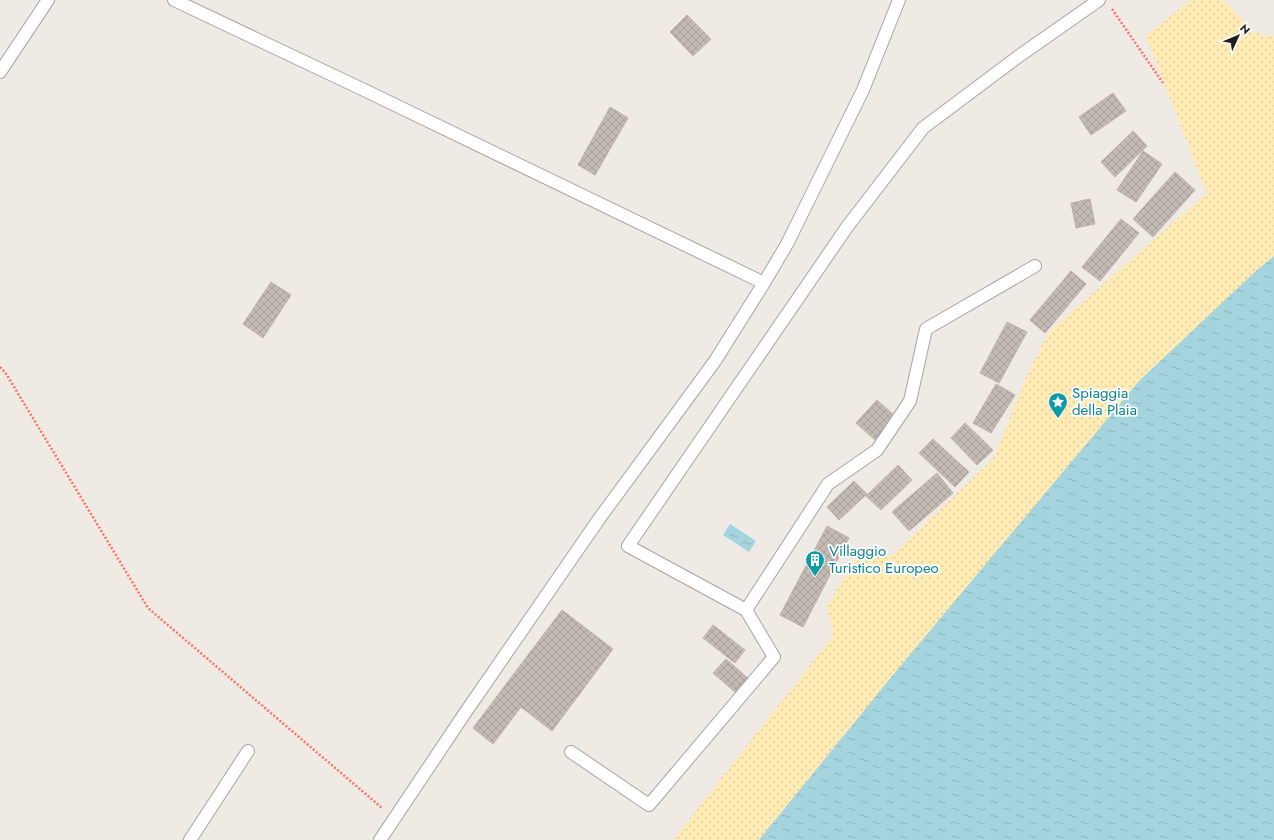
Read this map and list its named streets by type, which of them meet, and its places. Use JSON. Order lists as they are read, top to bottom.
{
  "places": {
    "place": ["Spiaggia della Plaia"],
    "building": ["Villaggio Turistico Europeo"]
  },
  "north": "top right"
}
